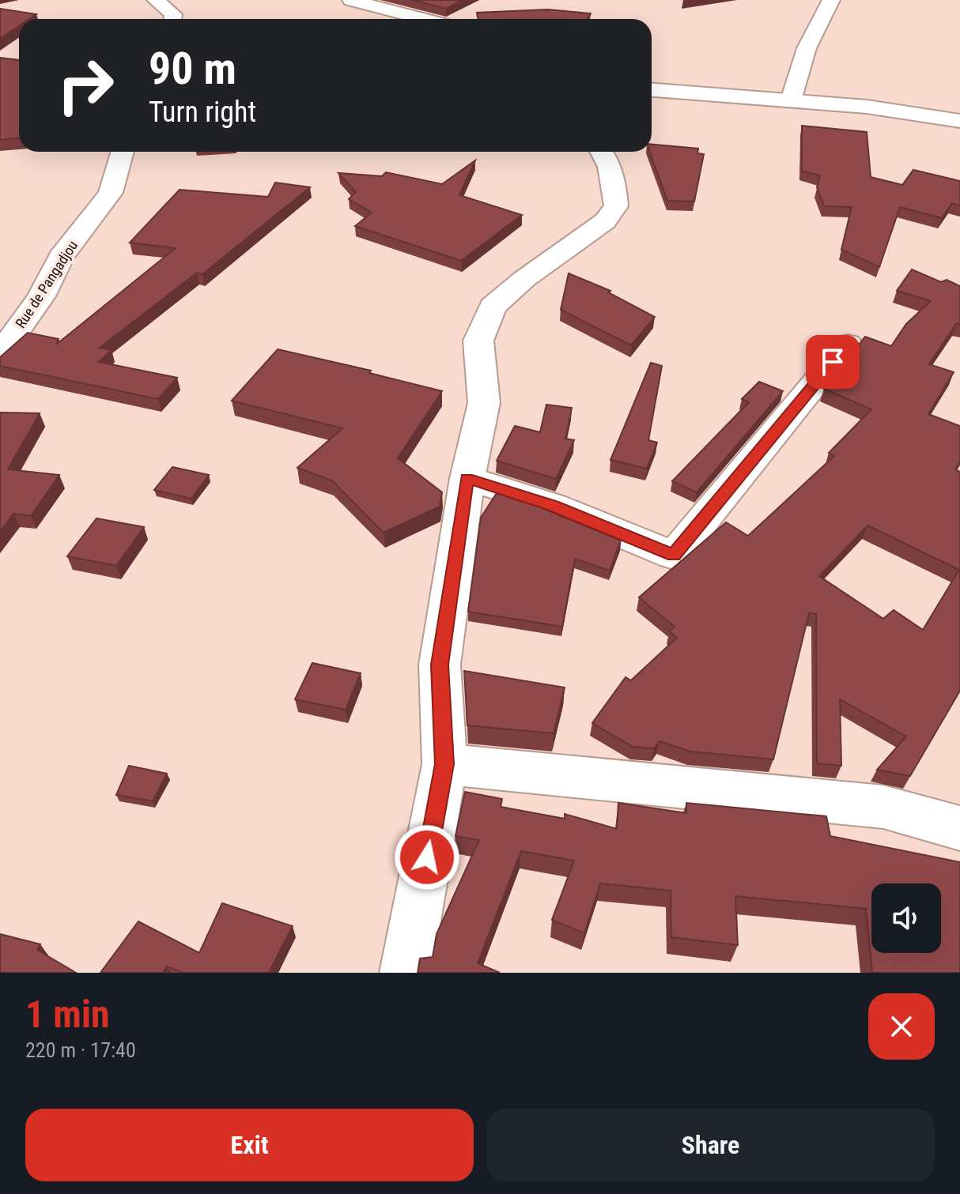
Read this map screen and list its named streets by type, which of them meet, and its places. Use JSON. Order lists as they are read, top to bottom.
{
  "streets": {
    "street": ["Rue de Pangadjou"]
  },
  "page": {
    "turn": ["90 m", "Turn right"],
    "heading": ["1 min", "220 m · 17:40"],
    "buttons": ["Exit", "Share"]
  }
}
